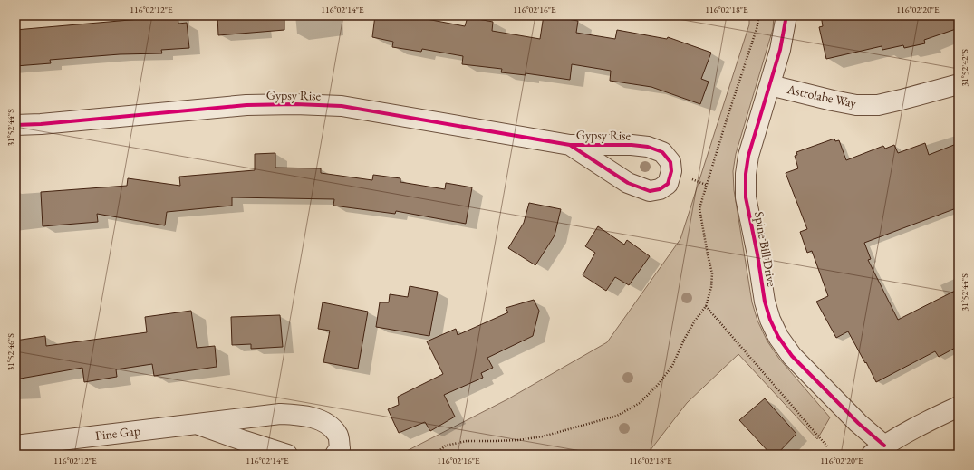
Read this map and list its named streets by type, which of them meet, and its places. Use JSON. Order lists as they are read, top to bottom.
{
  "streets": {
    "street": [
      "Gypsy Rise",
      "Astrolabe Way",
      "Spine Bill Drive",
      "Pine Gap"
    ]
  },
  "crossings": [
    ["Astrolabe Way", "Spine Bill Drive"]
  ],
  "coordinates": [
    "116°02'12\"E",
    "116°02'14\"E",
    "116°02'16\"E",
    "116°02'18\"E",
    "116°02'20\"E",
    "31°52'42\"S",
    "31°52'44\"S",
    "31°52'46\"S"
  ]
}
